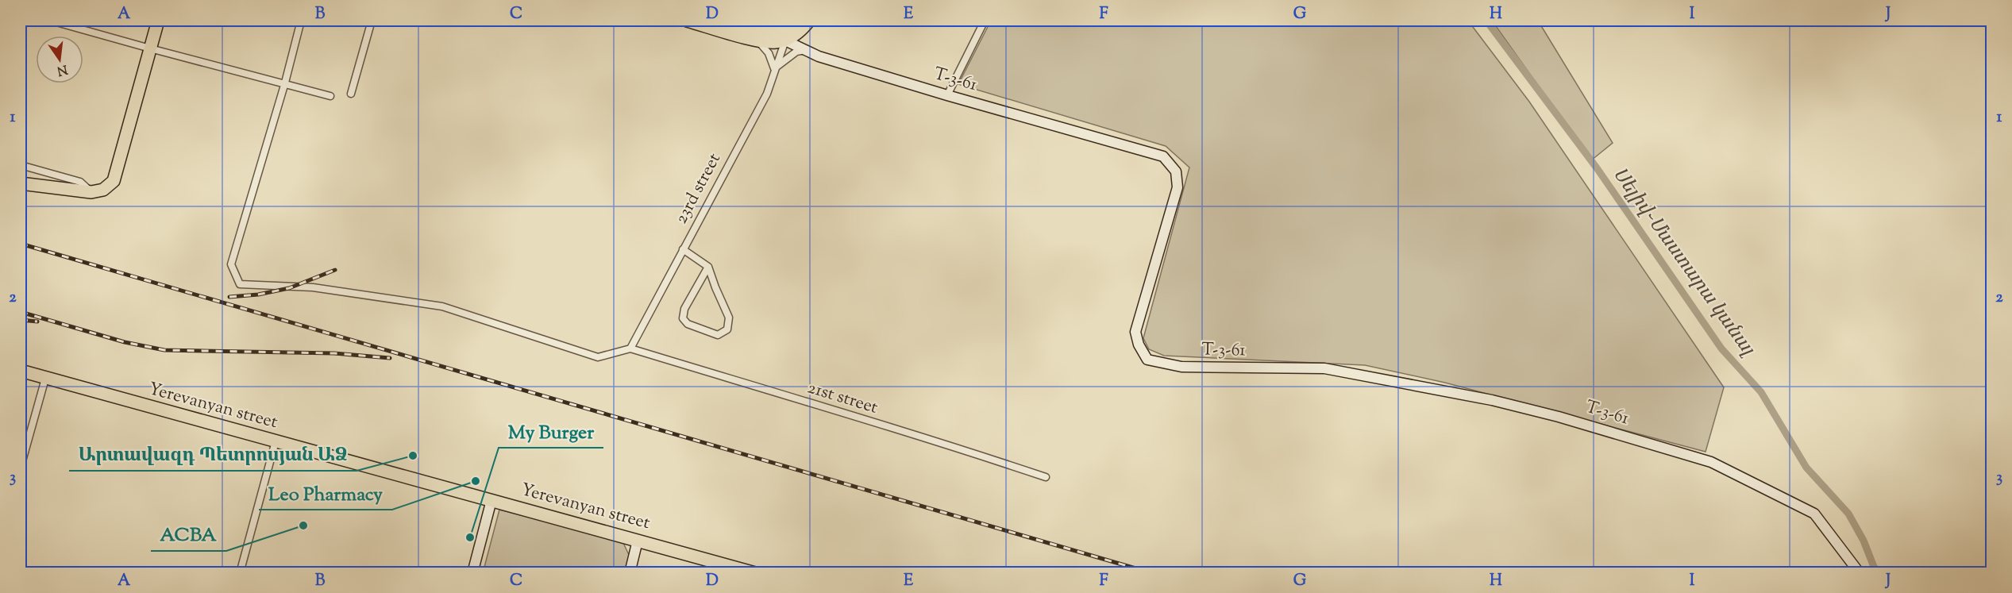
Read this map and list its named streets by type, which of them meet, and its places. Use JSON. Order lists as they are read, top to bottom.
{
  "streets": {
    "highway": ["Yerevanyan street"],
    "street": ["T-3-61", "23rd street", "21st street"]
  },
  "crossings": [
    ["T-3-61", "23rd street"],
    ["23rd street", "21st street"]
  ],
  "water": ["Սելիվ֊Մաստարա կանալ"],
  "places": [
    "Արտավազդ Պետրոսյան ԱՁ",
    "Leo Pharmacy",
    "ACBA",
    "My Burger"
  ],
  "north": "bottom",
  "grid": {
    "columns": [
      "A",
      "B",
      "C",
      "D",
      "E",
      "F",
      "G",
      "H",
      "I",
      "J"
    ],
    "rows": ["1", "2", "3"]
  }
}
